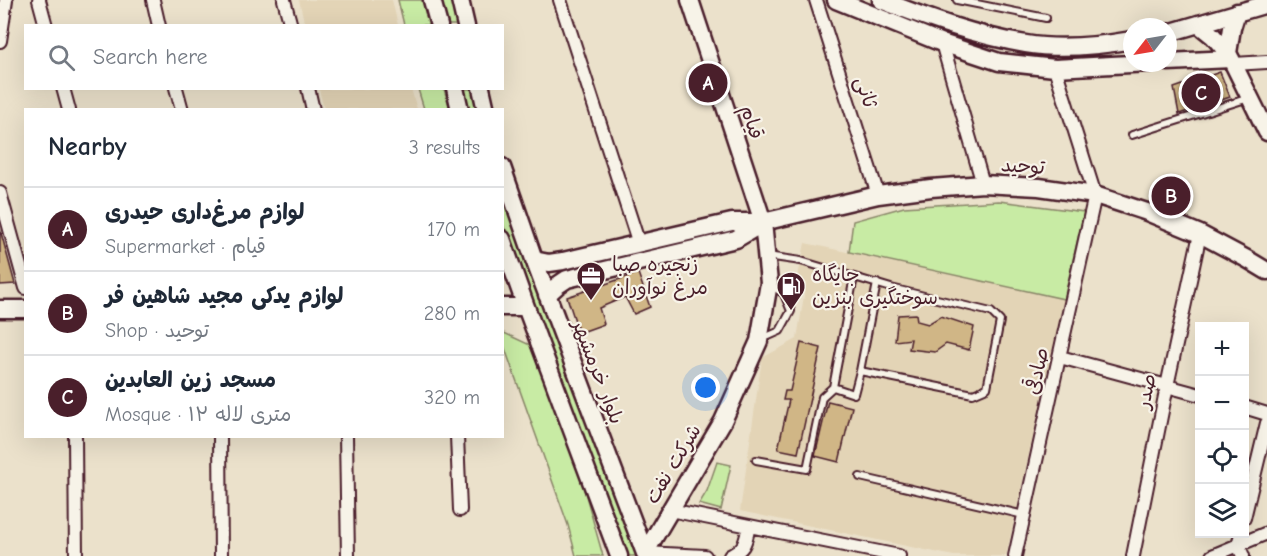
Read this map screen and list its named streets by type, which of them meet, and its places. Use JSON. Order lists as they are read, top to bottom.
{
  "streets": {
    "main road": [
      "قیام",
      "توحید",
      "بلوار خرمشهر",
      "شرکت نفت"
    ],
    "street": ["ثانی", "صادقی", "صدر"]
  },
  "crossings": [
    ["ثانی", "توحید"],
    ["قیام", "توحید"],
    ["قیام", "شرکت نفت"],
    ["توحید", "صادقی"],
    ["توحید", "بلوار خرمشهر"],
    ["توحید", "صدر"],
    ["توحید", "شرکت نفت"],
    ["بلوار خرمشهر", "شرکت نفت"]
  ],
  "places": {
    "office": ["زنجیره صبا مرغ نوآوران"],
    "fuel station": ["جایگاه سوختگیرى بنزین"]
  },
  "north": "bottom left",
  "page": {
    "search": "Search here",
    "pins": ["A", "C", "B"],
    "heading": ["Nearby", "3 results"],
    "list": [
      {
        "mark": "A",
        "name": "لوازم مرغ‌داری حیدری",
        "note": "Supermarket · قیام",
        "value": "170 m"
      },
      {
        "mark": "B",
        "name": "لوازم یدکی مجید شاهین فر",
        "note": "Shop · توحید",
        "value": "280 m"
      },
      {
        "mark": "C",
        "name": "مسجد زین العابدین",
        "note": "Mosque · ۱۲ متری لاله",
        "value": "320 m"
      }
    ],
    "map_buttons": ["+", "−"]
  }
}
